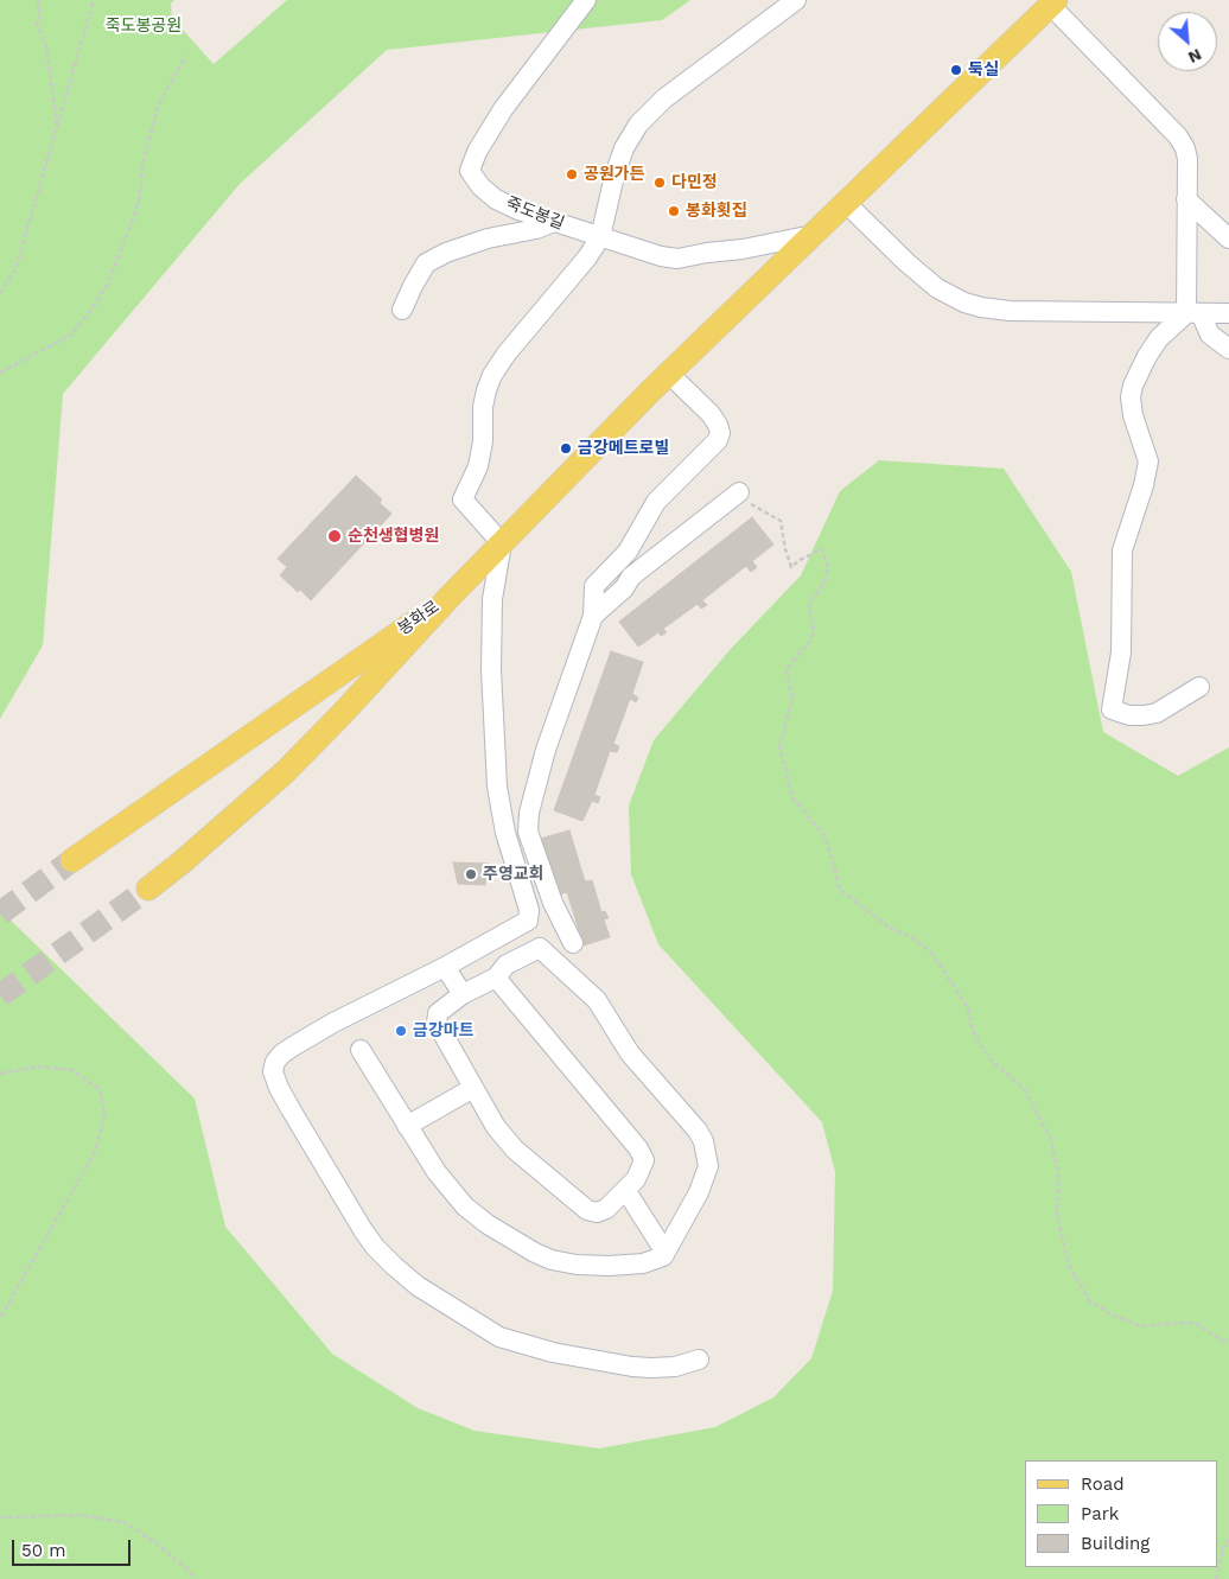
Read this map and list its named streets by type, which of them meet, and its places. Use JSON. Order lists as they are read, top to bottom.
{
  "streets": {
    "main road": ["봉화로"],
    "street": ["죽도봉길"]
  },
  "parks": ["죽도봉공원"],
  "places": [
    "둑실",
    "공원가든",
    "다민정",
    "봉화횟집",
    "금강메트로빌",
    "순천생협병원",
    "주영교회",
    "금강마트"
  ],
  "legend": ["Road", "Park", "Building"],
  "scale_bar": "50 m",
  "north": "bottom right"
}
